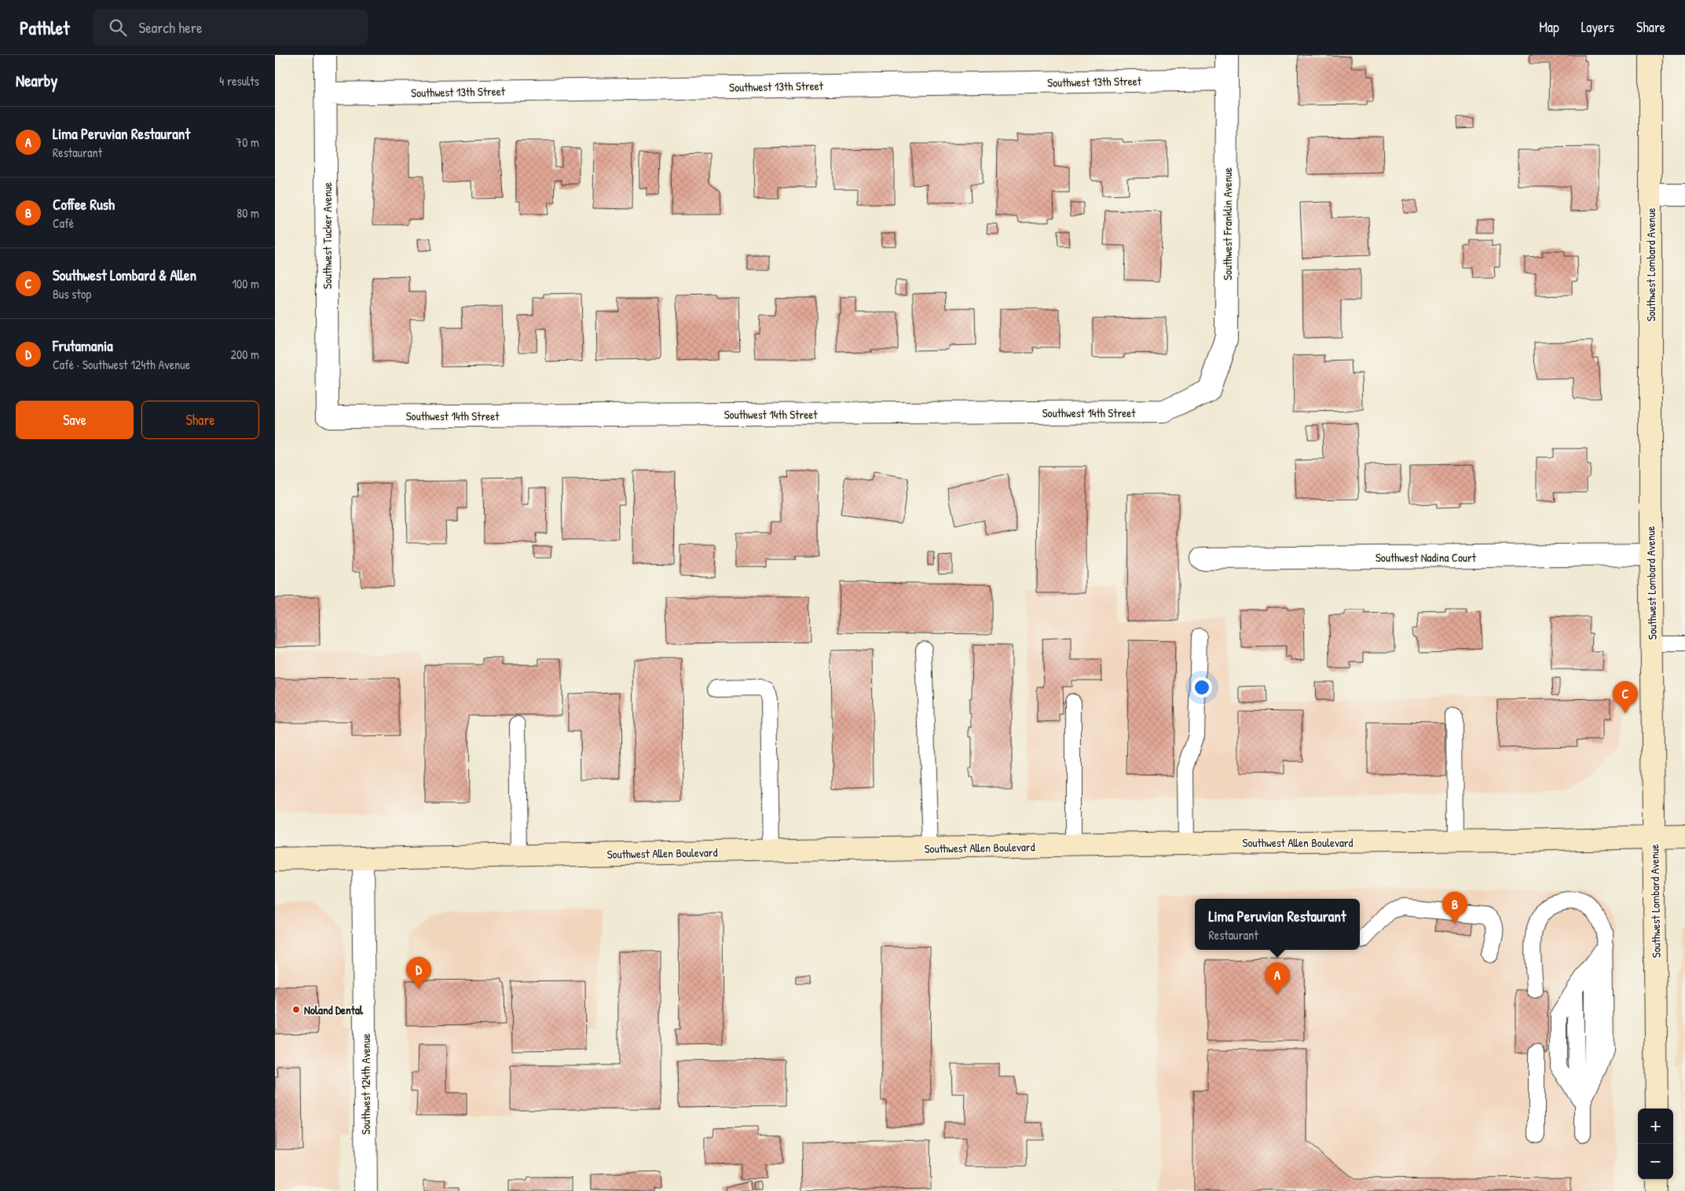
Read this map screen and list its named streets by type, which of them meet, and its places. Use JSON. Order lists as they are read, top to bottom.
{
  "streets": {
    "main road": ["Southwest Lombard Avenue", "Southwest Allen Boulevard"],
    "street": [
      "Southwest 13th Street",
      "Southwest Franklin Avenue",
      "Southwest Tucker Avenue",
      "Southwest 14th Street",
      "Southwest Nadina Court",
      "Southwest 124th Avenue"
    ]
  },
  "crossings": [
    ["Southwest 13th Street", "Southwest Franklin Avenue"],
    ["Southwest 13th Street", "Southwest Tucker Avenue"],
    ["Southwest Franklin Avenue", "Southwest 14th Street"],
    ["Southwest Tucker Avenue", "Southwest 14th Street"],
    ["Southwest Lombard Avenue", "Southwest Nadina Court"],
    ["Southwest Lombard Avenue", "Southwest Allen Boulevard"],
    ["Southwest Allen Boulevard", "Southwest 124th Avenue"]
  ],
  "places": ["Noland Dental"],
  "page": {
    "header": "Pathlet",
    "search": "Search here",
    "nav": ["Map", "Layers", "Share"],
    "heading": ["Nearby", "4 results"],
    "list": [
      {
        "mark": "A",
        "name": "Lima Peruvian Restaurant",
        "note": "Restaurant",
        "value": "70 m"
      },
      {
        "mark": "B",
        "name": "Coffee Rush",
        "note": "Café",
        "value": "80 m"
      },
      {
        "mark": "C",
        "name": "Southwest Lombard & Allen",
        "note": "Bus stop",
        "value": "100 m"
      },
      {
        "mark": "D",
        "name": "Frutamania",
        "note": "Café · Southwest 124th Avenue",
        "value": "200 m"
      }
    ],
    "buttons": ["Save", "Share"],
    "pins": [
      "C",
      "B",
      "D",
      "A"
    ],
    "popup": ["Lima Peruvian Restaurant", "Restaurant"],
    "map_buttons": ["+", "−"]
  }
}
